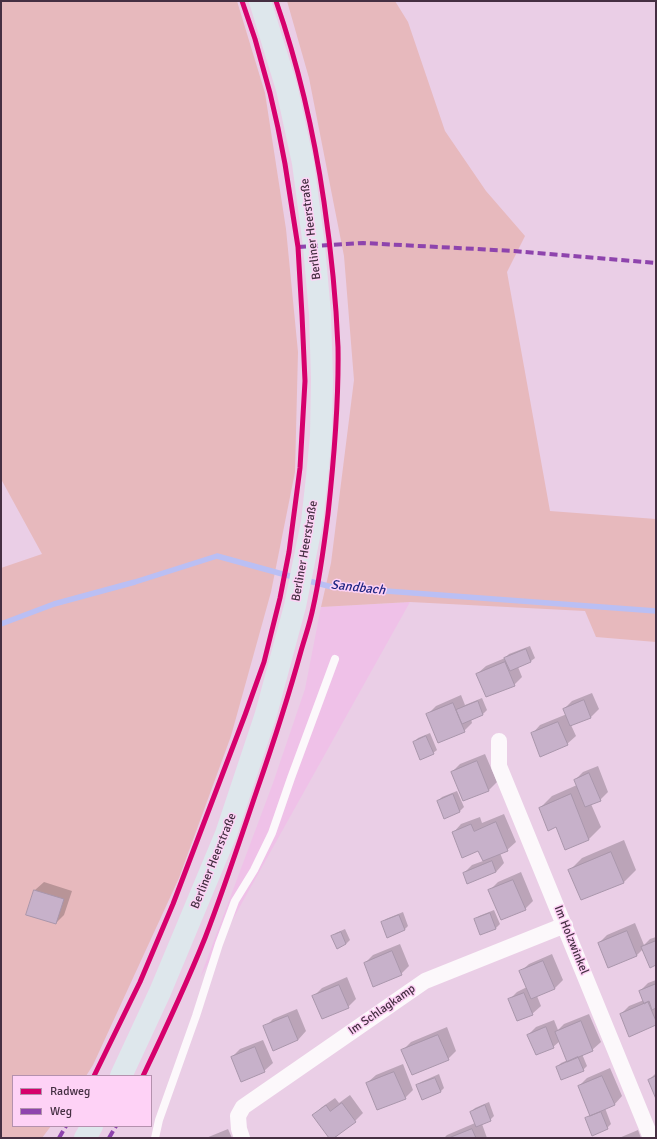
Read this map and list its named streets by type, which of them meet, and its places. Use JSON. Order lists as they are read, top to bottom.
{
  "streets": {
    "main road": ["Berliner Heerstraße"],
    "street": ["Im Holzwinkel", "Im Schlagkamp"]
  },
  "crossings": [
    ["Im Holzwinkel", "Im Schlagkamp"]
  ],
  "water": ["Sandbach"],
  "legend": ["Radweg", "Weg"]
}
